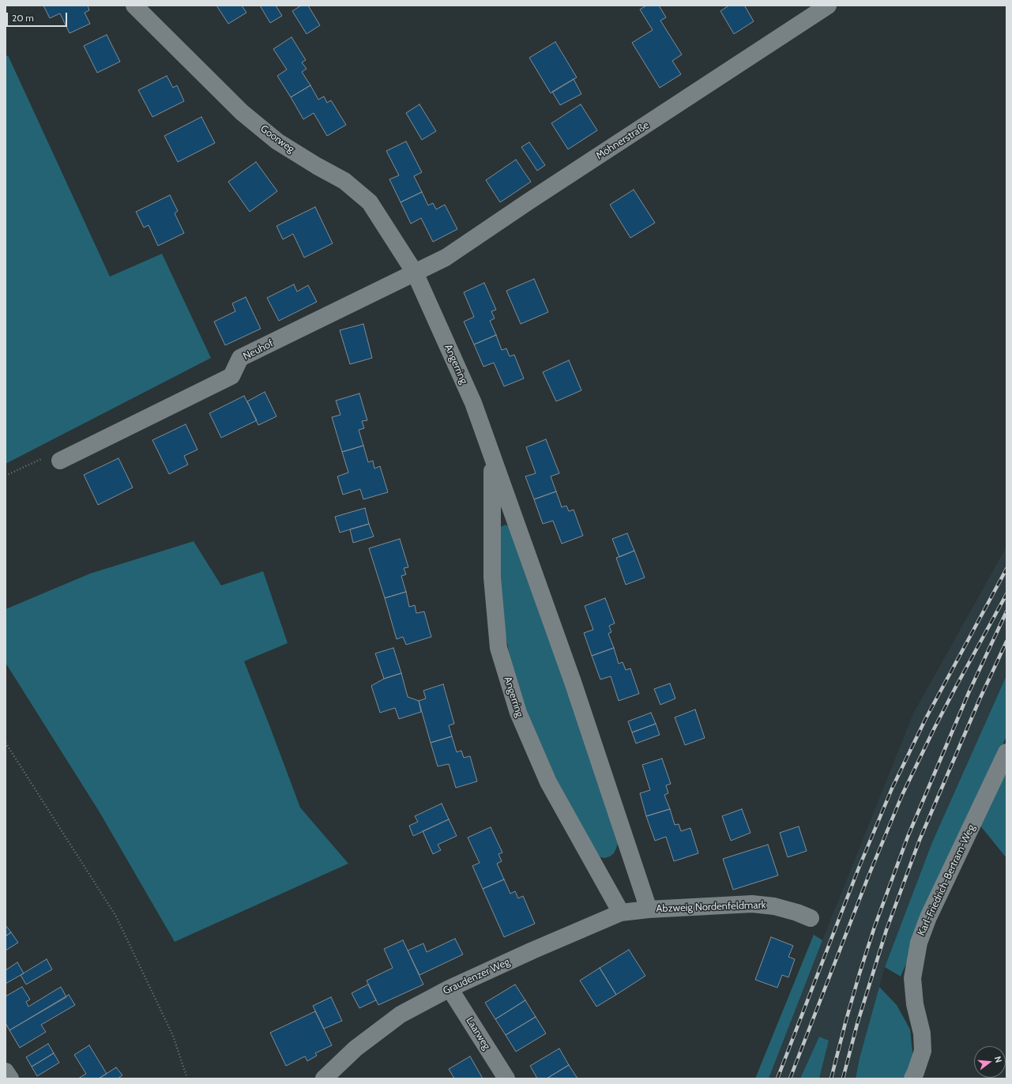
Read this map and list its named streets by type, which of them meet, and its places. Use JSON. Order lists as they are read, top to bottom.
{
  "streets": {
    "street": [
      "Goorweg",
      "Möhnerstraße",
      "Neuhof",
      "Angerring",
      "Karl-Friedrich-Bertram-Weg",
      "Abzweig Nordenfeldmark",
      "Graudenzer Weg",
      "Laarweg"
    ]
  },
  "crossings": [
    ["Goorweg", "Möhnerstraße"],
    ["Goorweg", "Neuhof"],
    ["Goorweg", "Angerring"],
    ["Möhnerstraße", "Neuhof"],
    ["Möhnerstraße", "Angerring"],
    ["Neuhof", "Angerring"],
    ["Angerring", "Abzweig Nordenfeldmark"],
    ["Angerring", "Graudenzer Weg"],
    ["Abzweig Nordenfeldmark", "Graudenzer Weg"],
    ["Graudenzer Weg", "Laarweg"]
  ],
  "scale_bar": "20 m",
  "north": "right"
}
